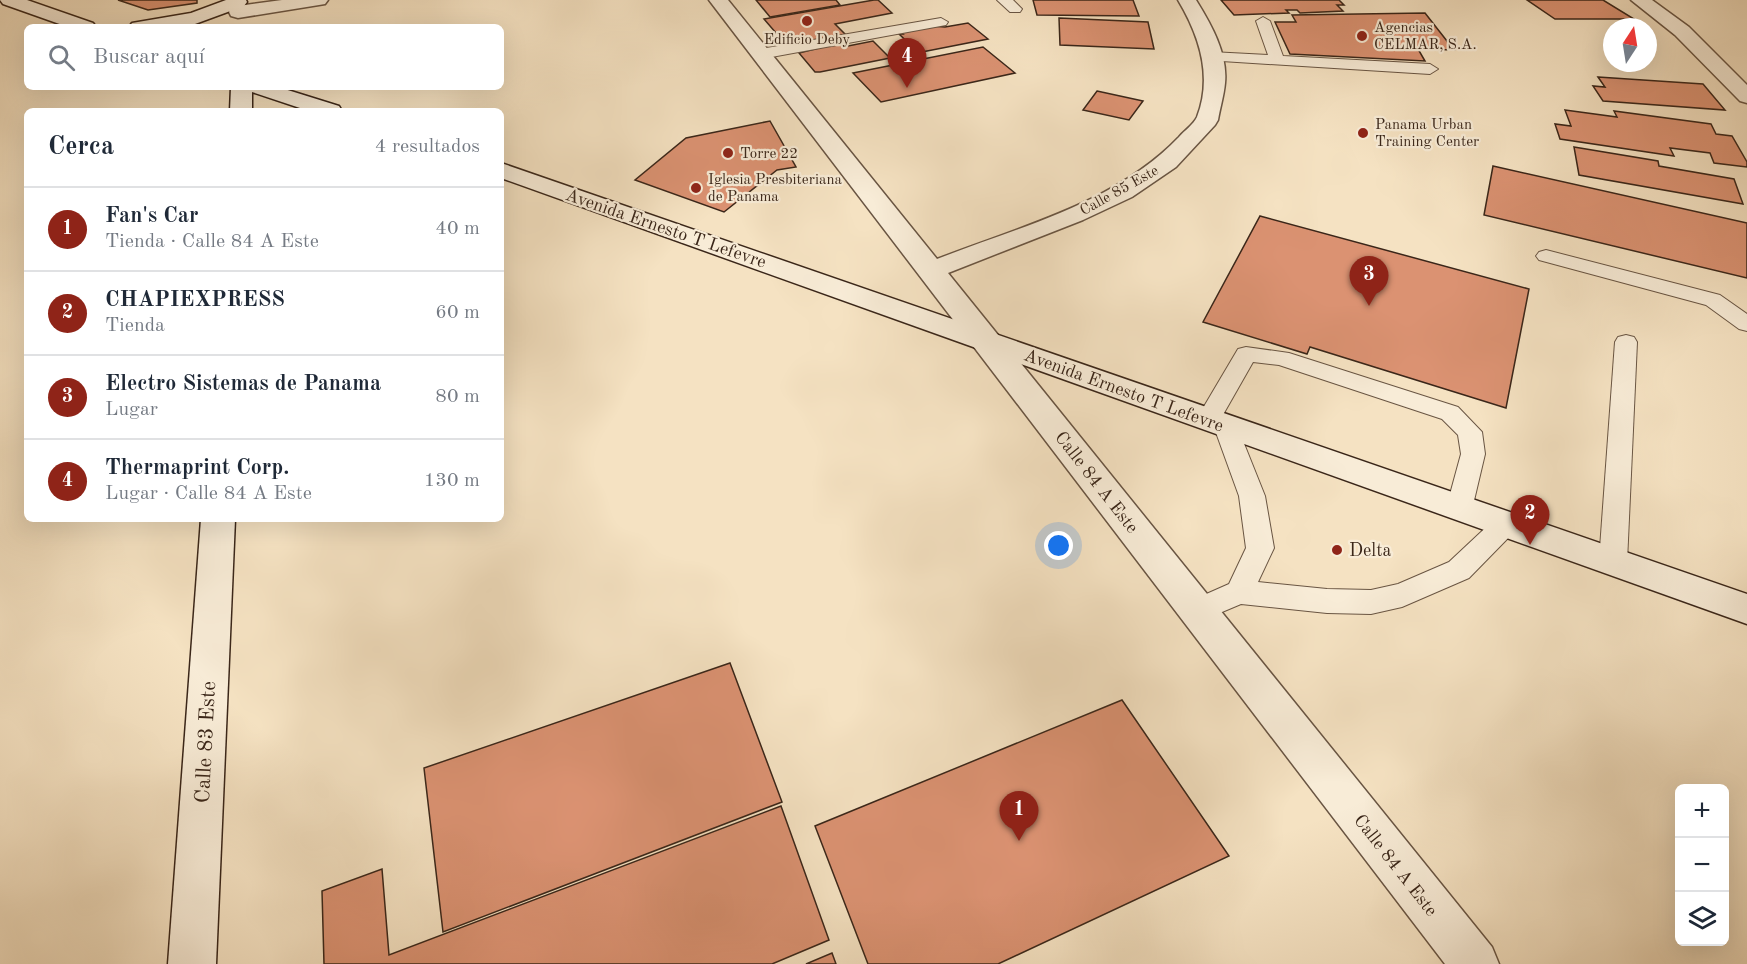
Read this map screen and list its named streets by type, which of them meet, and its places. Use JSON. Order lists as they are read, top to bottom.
{
  "streets": {
    "street": [
      "Calle 85 Este",
      "Avenida Ernesto T Lefevre",
      "Calle 84 A Este",
      "Calle 83 Este"
    ]
  },
  "crossings": [
    ["Calle 85 Este", "Calle 84 A Este"],
    ["Avenida Ernesto T Lefevre", "Calle 84 A Este"]
  ],
  "places": [
    "Edificio Deby",
    "Agencias CELMAR, S.A.",
    "Panama Urban Training Center",
    "Torre 22",
    "Iglesia Presbiteriana de Panama",
    "Delta"
  ],
  "north": "top",
  "page": {
    "search": "Buscar aquí",
    "pins": [
      "4",
      "3",
      "2",
      "1"
    ],
    "heading": ["Cerca", "4 resultados"],
    "list": [
      {
        "mark": "1",
        "name": "Fan's Car",
        "note": "Tienda · Calle 84 A Este",
        "value": "40 m"
      },
      {
        "mark": "2",
        "name": "CHAPIEXPRESS",
        "note": "Tienda",
        "value": "60 m"
      },
      {
        "mark": "3",
        "name": "Electro Sistemas de Panama",
        "note": "Lugar",
        "value": "80 m"
      },
      {
        "mark": "4",
        "name": "Thermaprint Corp.",
        "note": "Lugar · Calle 84 A Este",
        "value": "130 m"
      }
    ],
    "map_buttons": ["+", "−"]
  }
}
